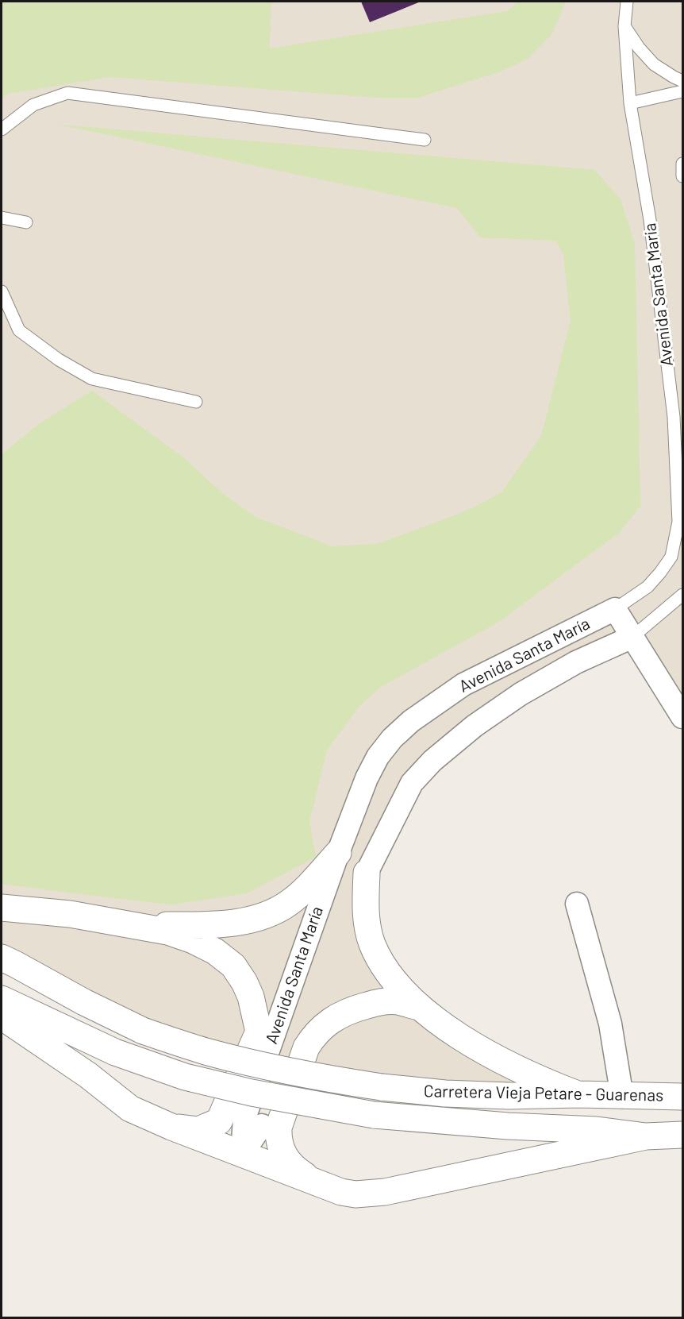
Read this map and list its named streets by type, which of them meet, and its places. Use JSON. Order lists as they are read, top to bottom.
{
  "streets": {
    "main road": ["Carretera Vieja Petare - Guarenas"],
    "street": ["Avenida Santa María"]
  }
}
